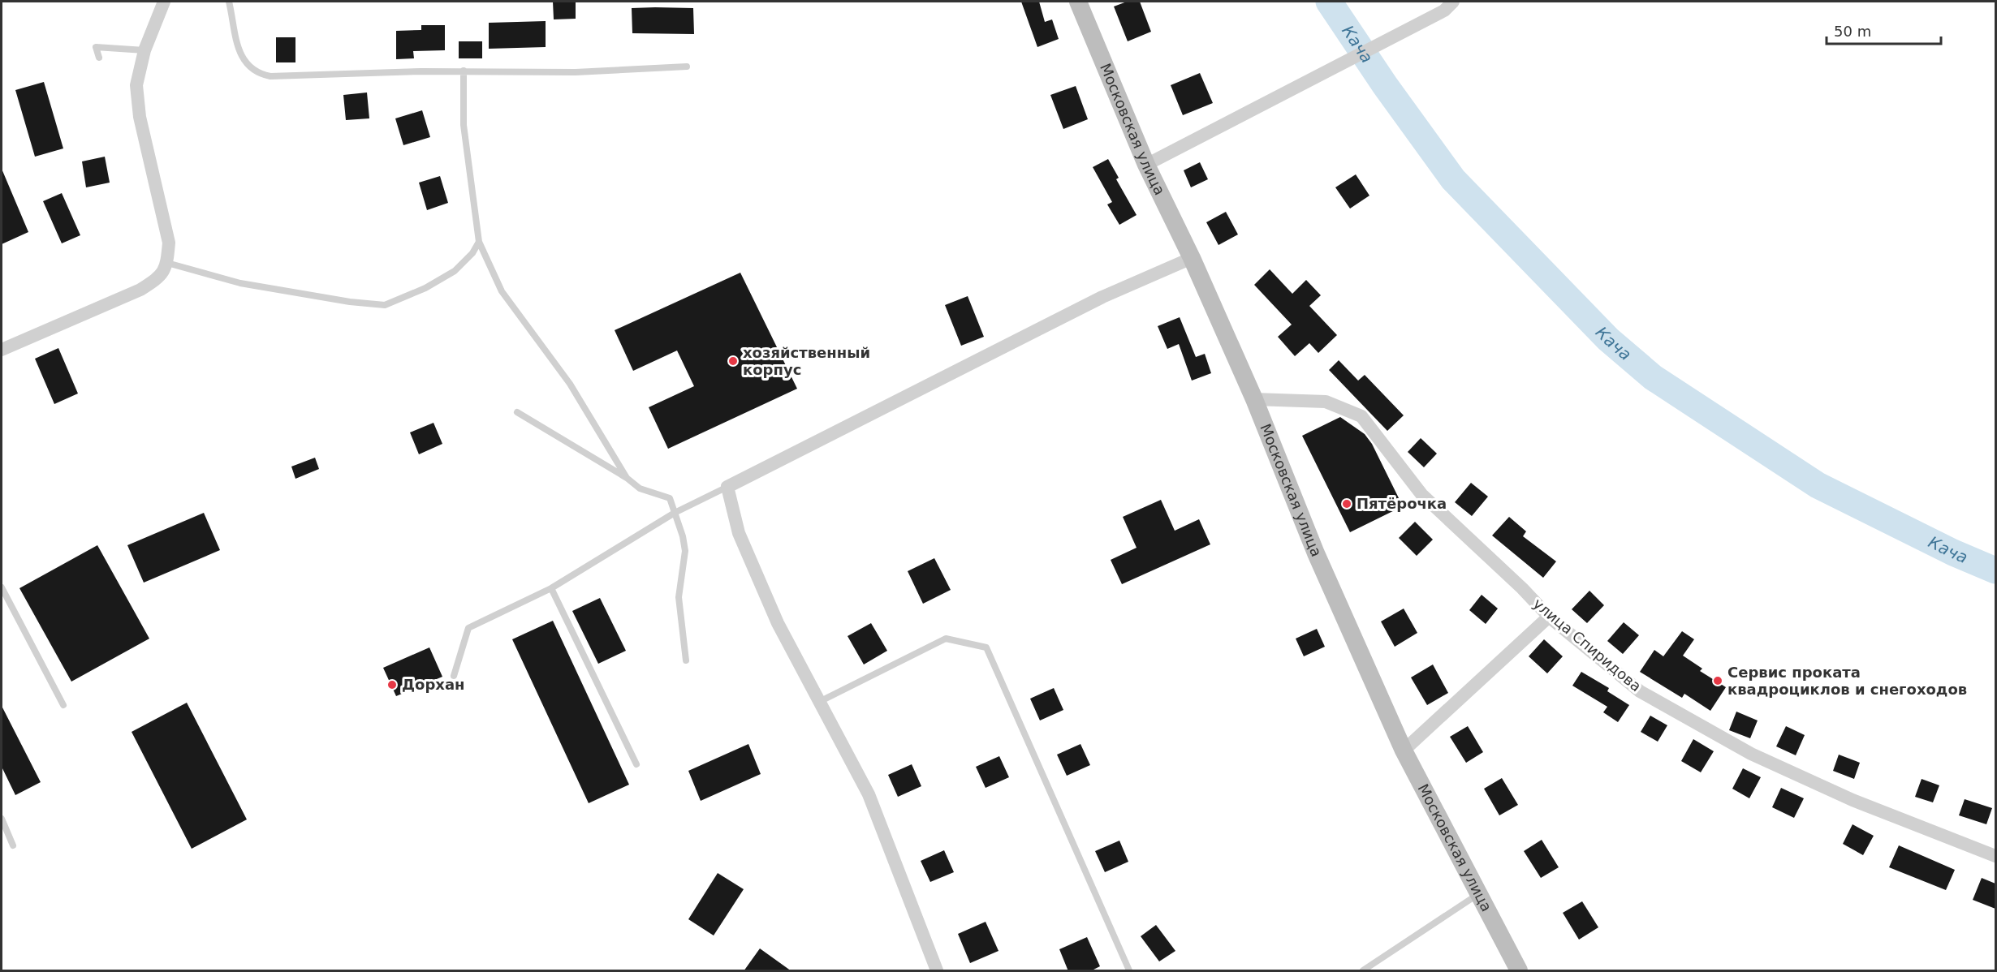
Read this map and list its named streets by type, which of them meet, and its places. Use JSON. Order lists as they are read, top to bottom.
{
  "streets": {
    "street": ["Московская улица", "улица Спиридова"]
  },
  "crossings": [
    ["Московская улица", "улица Спиридова"]
  ],
  "water": ["Кача"],
  "places": [
    "хозяйственный корпус",
    "Пятёрочка",
    "Сервис проката квадроциклов и снегоходов",
    "Дорхан"
  ],
  "scale_bar": "50 m"
}
